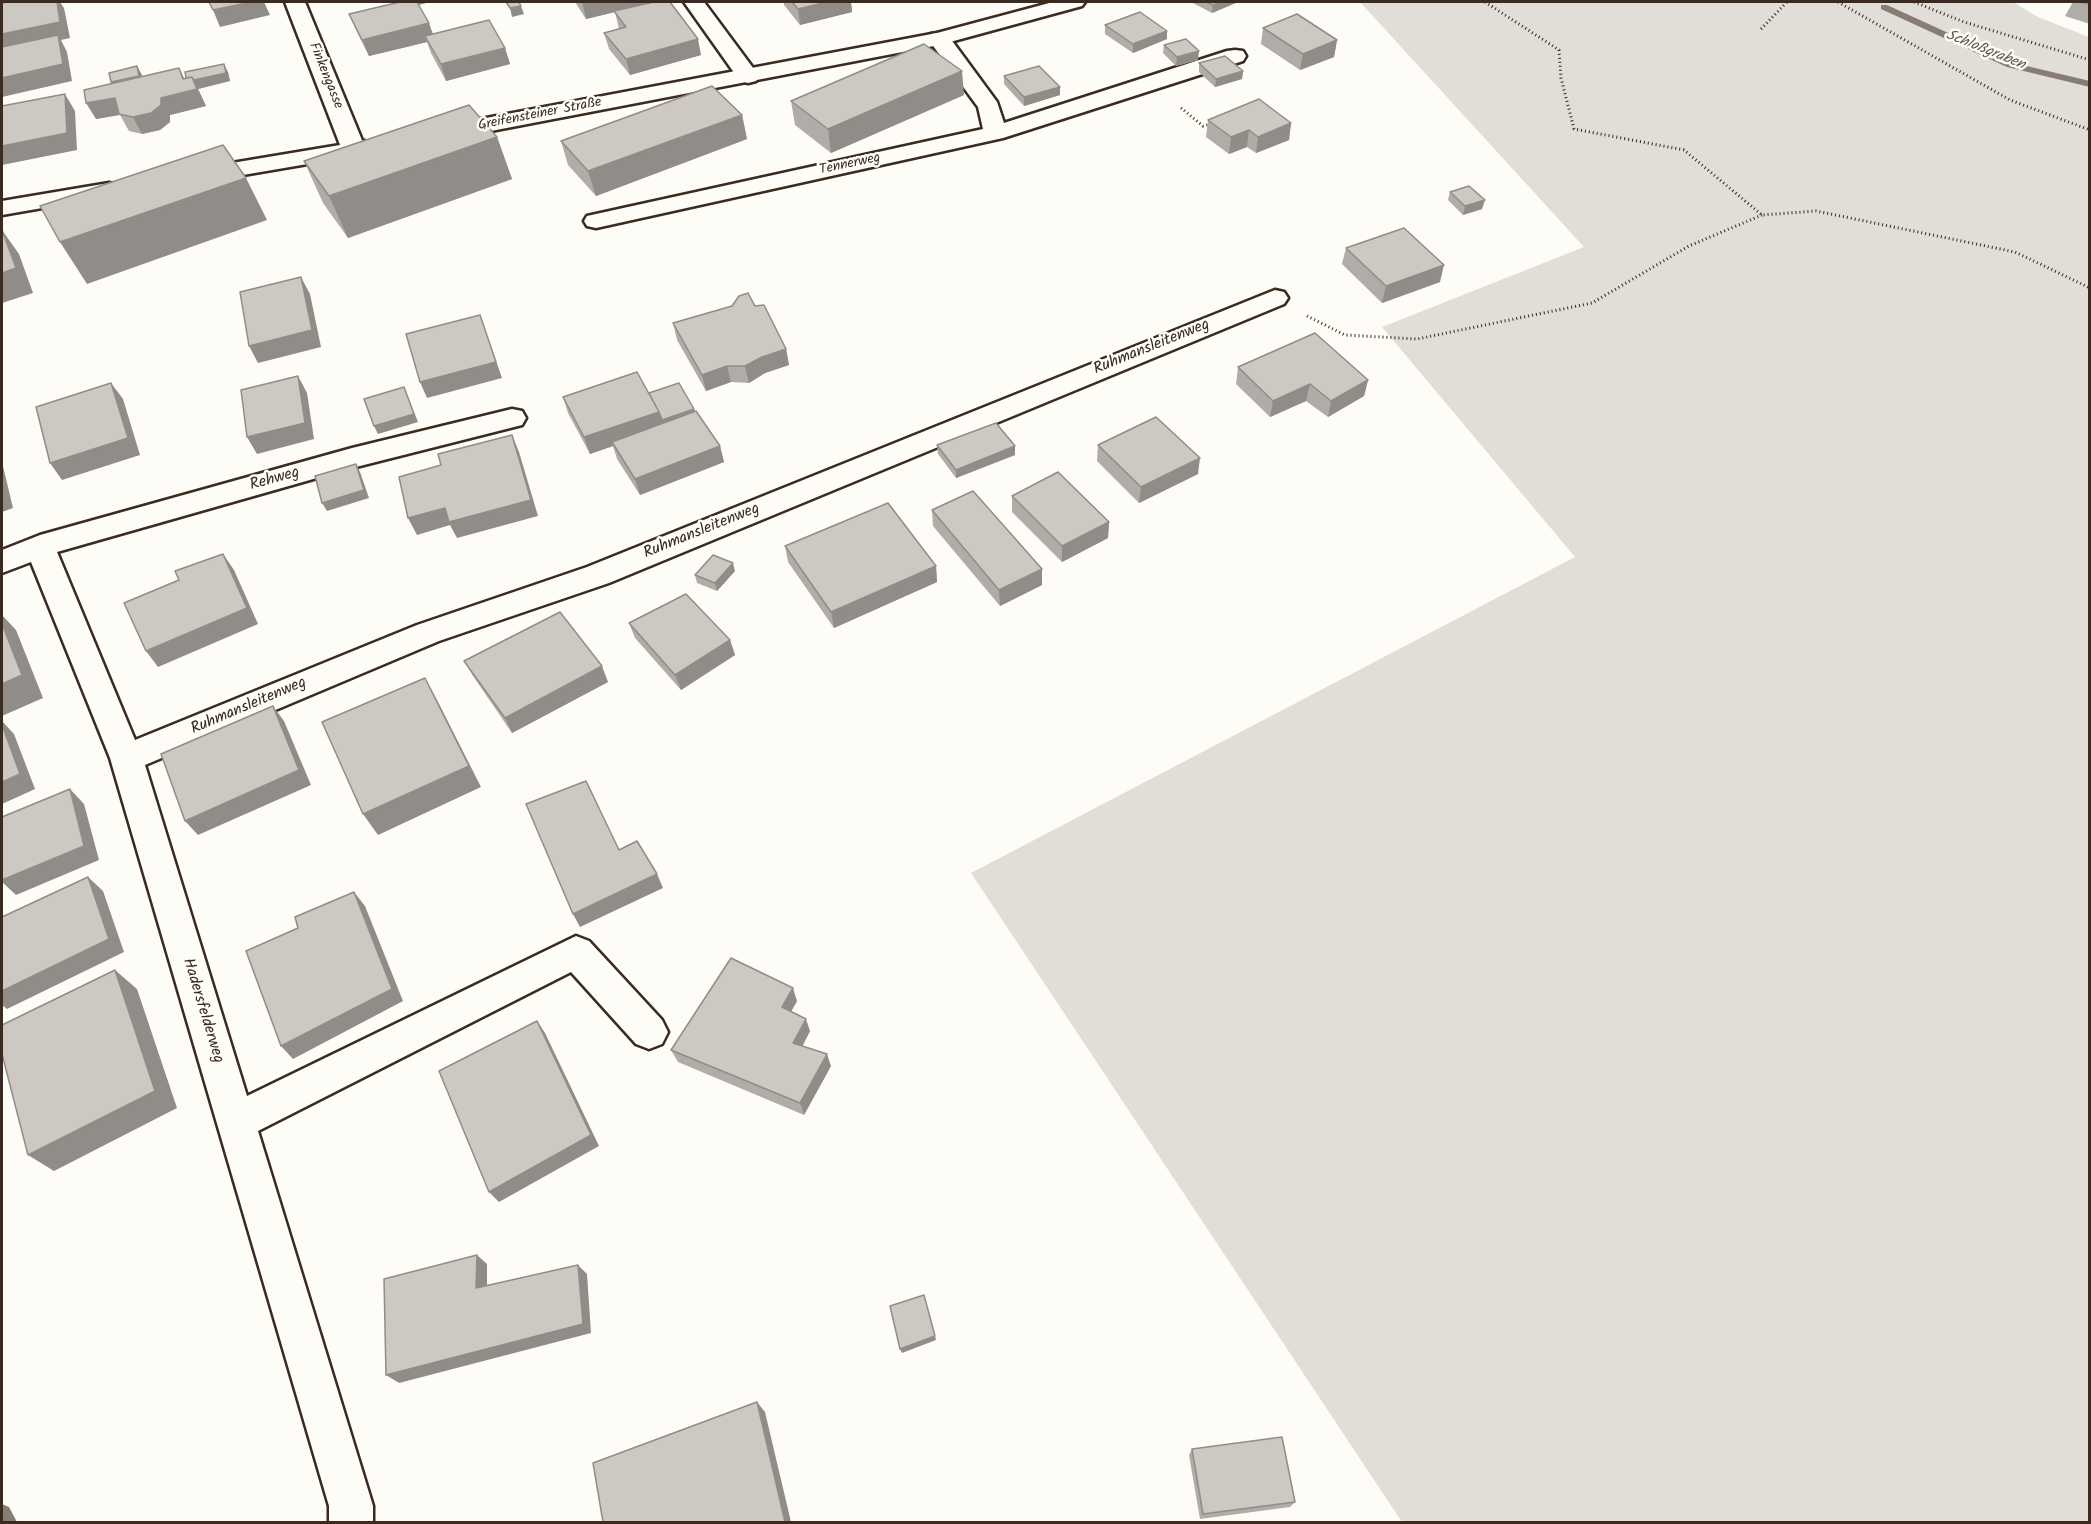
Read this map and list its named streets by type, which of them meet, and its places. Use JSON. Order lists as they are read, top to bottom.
{
  "streets": {
    "street": [
      "Finkengasse",
      "Greifensteiner Straße",
      "Tennerweg",
      "Ruhmansleitenweg",
      "Rehweg",
      "Hadersfelderweg"
    ]
  },
  "crossings": [
    ["Ruhmansleitenweg", "Hadersfelderweg"],
    ["Rehweg", "Hadersfelderweg"]
  ],
  "water": ["Schloßgraben"]
}
